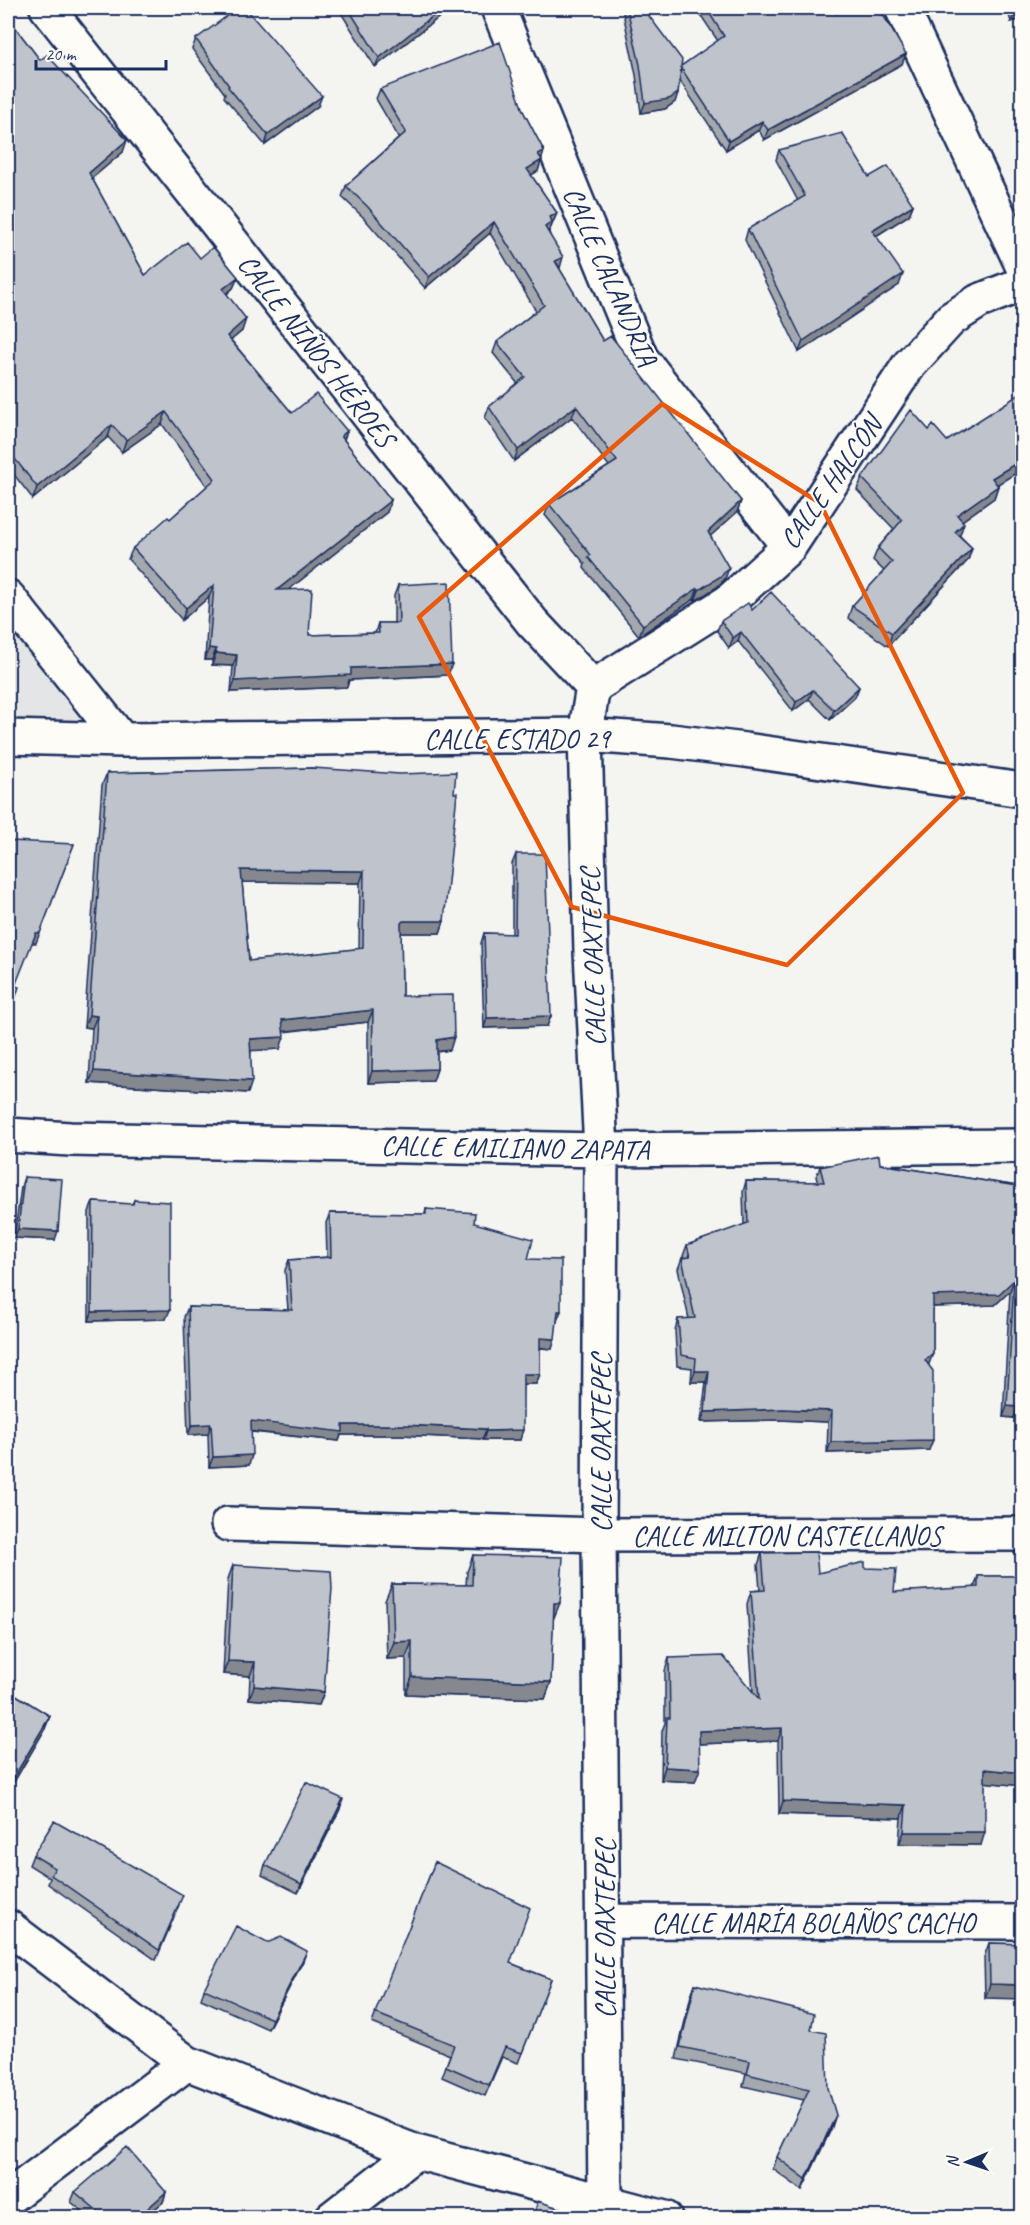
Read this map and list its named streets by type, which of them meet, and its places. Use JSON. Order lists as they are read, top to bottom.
{
  "streets": {
    "street": [
      "CALLE CALANDRIA",
      "CALLE NIÑOS HÉROES",
      "CALLE HALCÓN",
      "CALLE ESTADO 29",
      "CALLE OAXTEPEC",
      "CALLE EMILIANO ZAPATA",
      "CALLE MILTON CASTELLANOS",
      "CALLE MARÍA BOLAÑOS CACHO"
    ]
  },
  "crossings": [
    ["CALLE CALANDRIA", "CALLE HALCÓN"],
    ["CALLE NIÑOS HÉROES", "CALLE HALCÓN"],
    ["CALLE NIÑOS HÉROES", "CALLE OAXTEPEC"],
    ["CALLE HALCÓN", "CALLE OAXTEPEC"],
    ["CALLE ESTADO 29", "CALLE OAXTEPEC"],
    ["CALLE OAXTEPEC", "CALLE EMILIANO ZAPATA"],
    ["CALLE OAXTEPEC", "CALLE MILTON CASTELLANOS"],
    ["CALLE OAXTEPEC", "CALLE MARÍA BOLAÑOS CACHO"]
  ],
  "scale_bar": "20 m",
  "north": "left"
}
